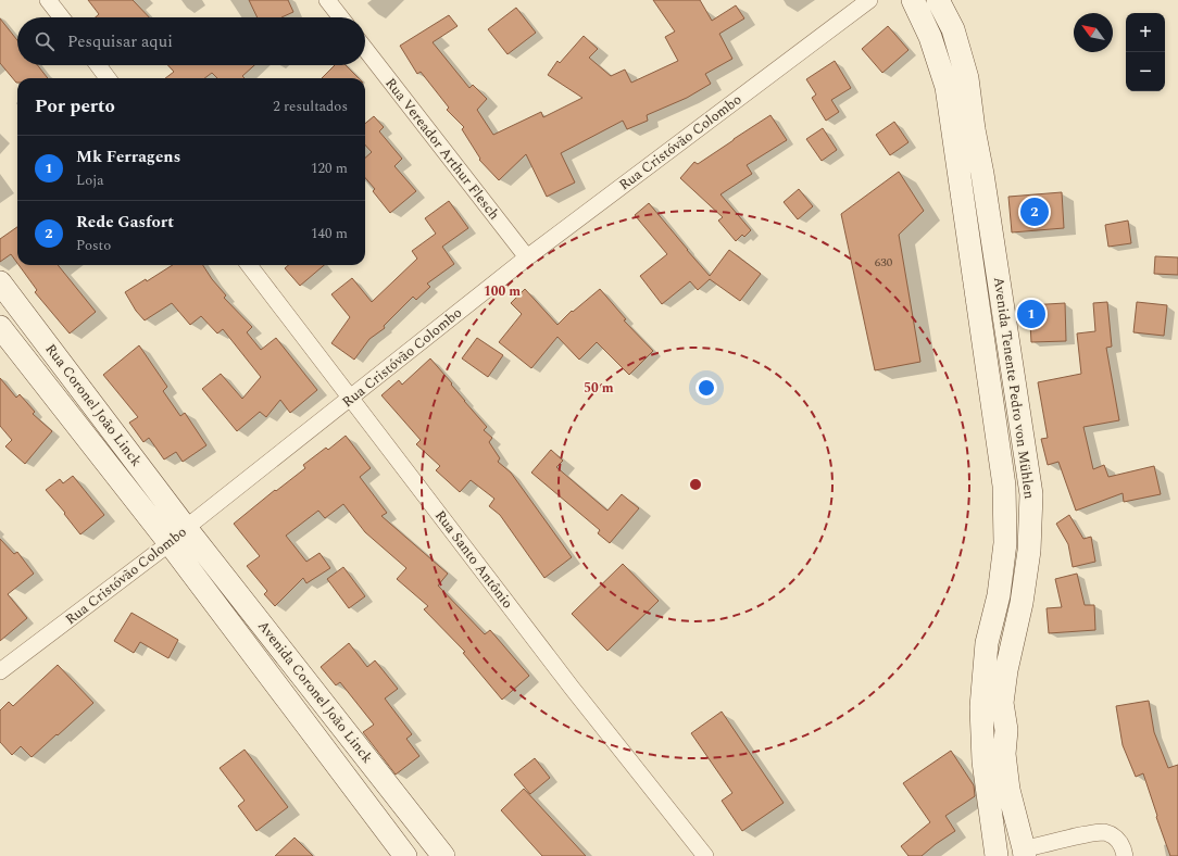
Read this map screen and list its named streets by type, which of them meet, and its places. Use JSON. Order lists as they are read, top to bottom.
{
  "streets": {
    "main road": ["Avenida Tenente Pedro von Mühlen", "Rua Coronel João Linck", "Avenida Coronel João Linck"],
    "street": ["Rua Cristóvão Colombo", "Rua Vereador Arthur Flesch", "Rua Santo Antônio"]
  },
  "crossings": [
    ["Rua Cristóvão Colombo", "Rua Vereador Arthur Flesch"],
    ["Rua Cristóvão Colombo", "Rua Coronel João Linck"],
    ["Rua Cristóvão Colombo", "Rua Santo Antônio"],
    ["Rua Cristóvão Colombo", "Avenida Coronel João Linck"],
    ["Rua Coronel João Linck", "Avenida Coronel João Linck"]
  ],
  "house_numbers": ["630"],
  "north": "top left",
  "page": {
    "map_buttons": ["+", "−"],
    "search": "Pesquisar aqui",
    "heading": ["Por perto", "2 resultados"],
    "list": [
      {
        "mark": "1",
        "name": "Mk Ferragens",
        "note": "Loja",
        "value": "120 m"
      },
      {
        "mark": "2",
        "name": "Rede Gasfort",
        "note": "Posto",
        "value": "140 m"
      }
    ],
    "pins": ["2", "1"]
  },
  "rings": ["100 m", "50 m"]
}
